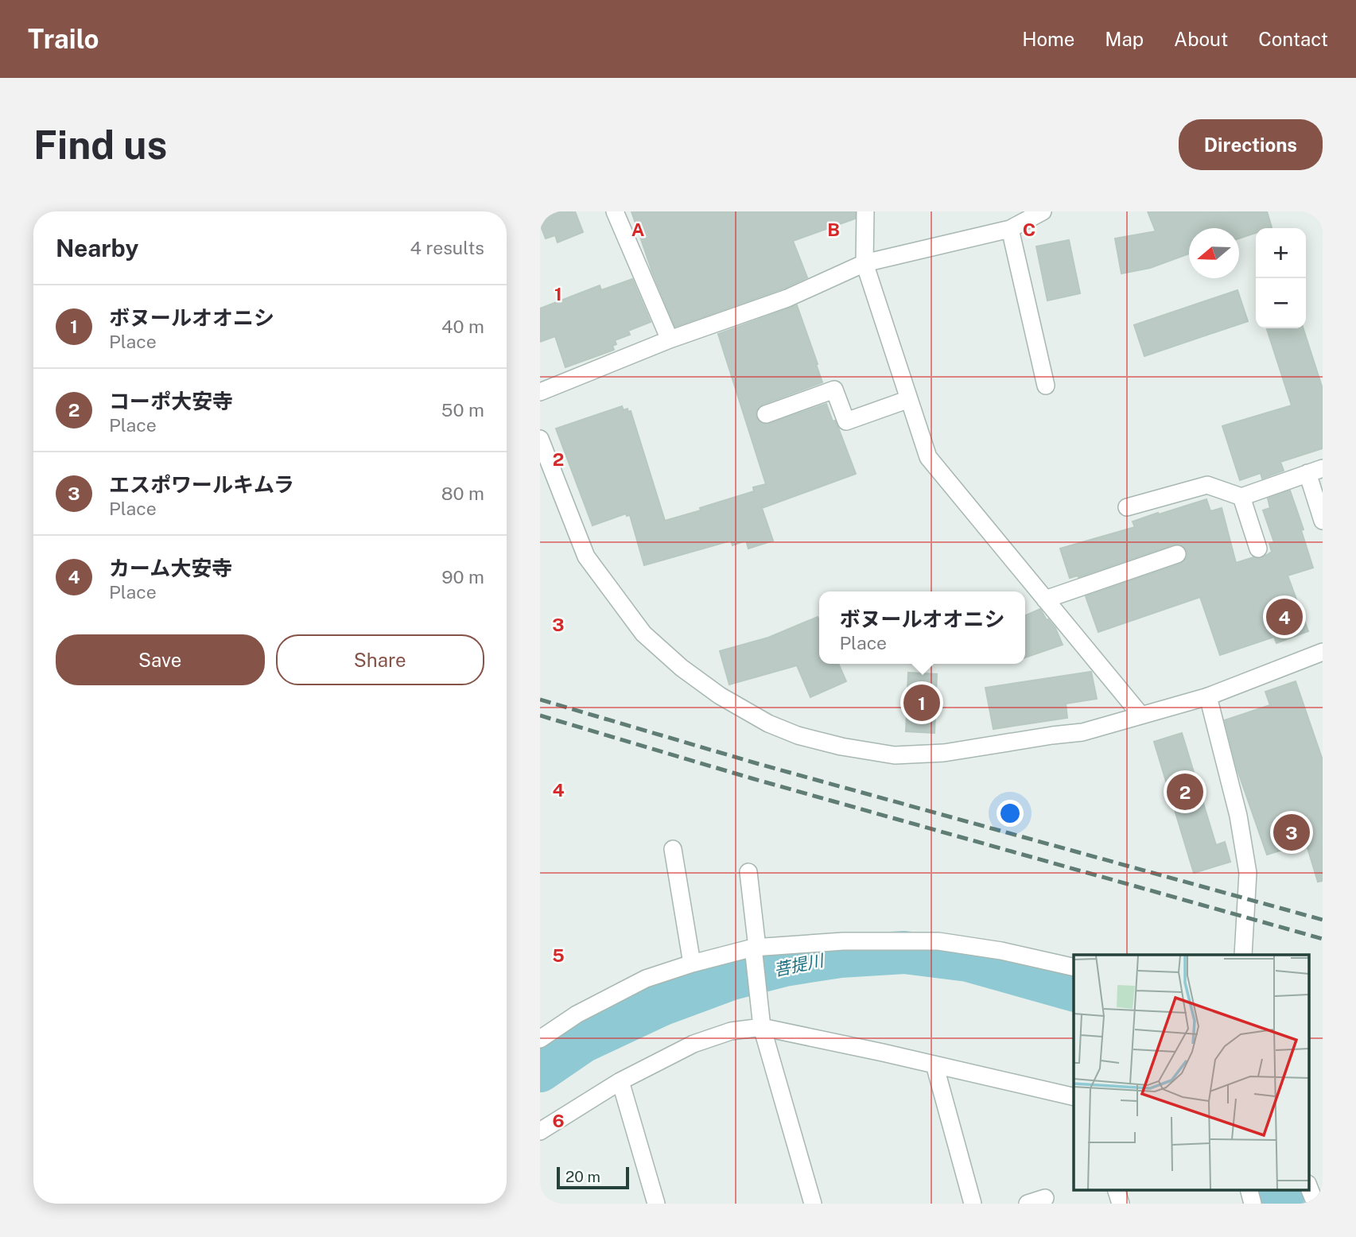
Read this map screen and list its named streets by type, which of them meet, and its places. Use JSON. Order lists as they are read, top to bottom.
{
  "water": ["菩提川"],
  "scale_bar": "20 m",
  "north": "left",
  "page": {
    "header": "Trailo",
    "nav": [
      "Home",
      "Map",
      "About",
      "Contact"
    ],
    "buttons": [
      "Directions",
      ["Save", "Share"]
    ],
    "title": "Find us",
    "heading": ["Nearby", "4 results"],
    "map_buttons": ["+", "−"],
    "list": [
      {
        "mark": "1",
        "name": "ボヌールオオニシ",
        "note": "Place",
        "value": "40 m"
      },
      {
        "mark": "2",
        "name": "コーポ大安寺",
        "note": "Place",
        "value": "50 m"
      },
      {
        "mark": "3",
        "name": "エスポワールキムラ",
        "note": "Place",
        "value": "80 m"
      },
      {
        "mark": "4",
        "name": "カーム大安寺",
        "note": "Place",
        "value": "90 m"
      }
    ],
    "popup": ["ボヌールオオニシ", "Place"],
    "pins": [
      "4",
      "1",
      "2",
      "3"
    ],
    "scale": "20 m"
  },
  "grid": {
    "columns": ["A", "B", "C"],
    "rows": [
      "1",
      "2",
      "3",
      "4",
      "5",
      "6"
    ]
  }
}
